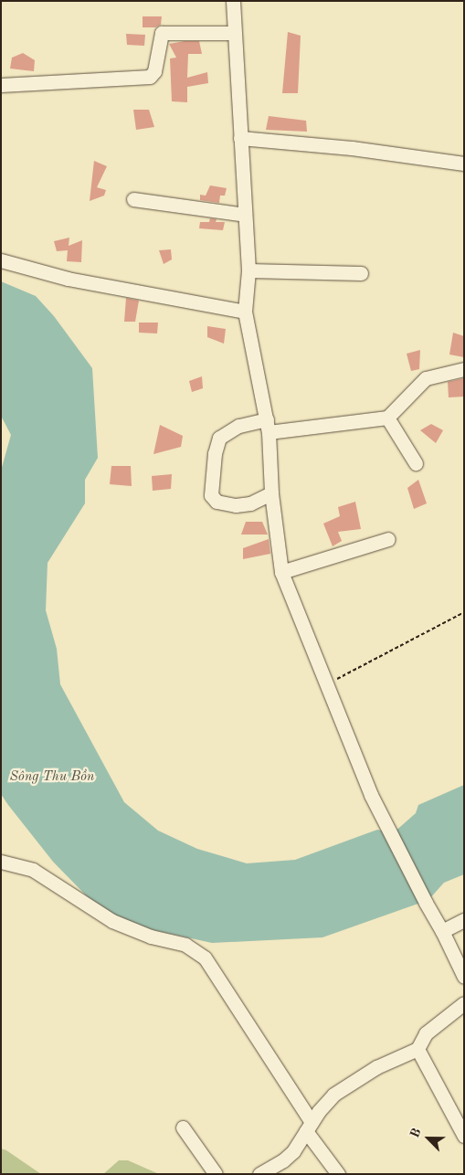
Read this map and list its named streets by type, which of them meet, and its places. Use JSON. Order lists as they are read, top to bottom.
{
  "water": ["Sông Thu Bồn"],
  "north": "top left"
}
